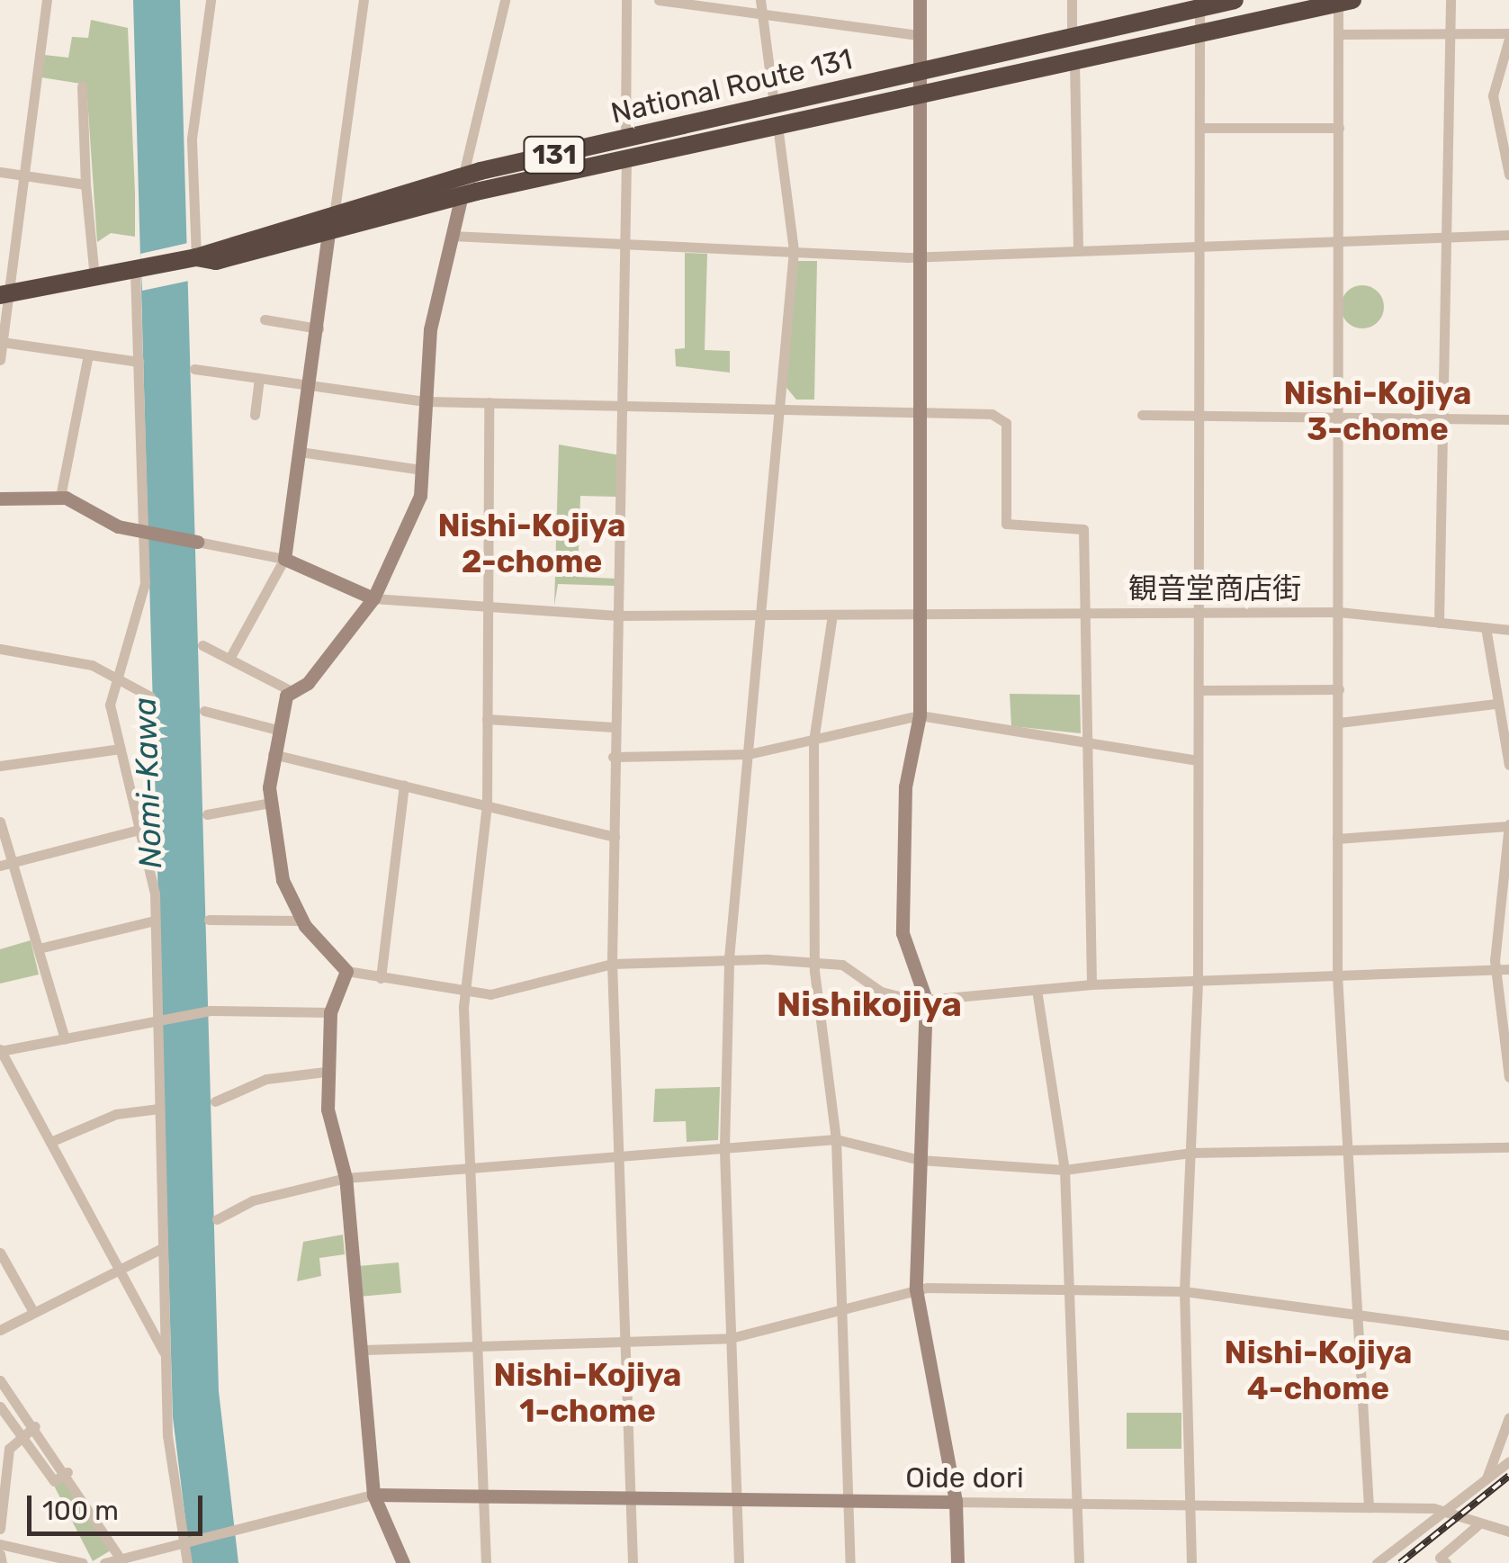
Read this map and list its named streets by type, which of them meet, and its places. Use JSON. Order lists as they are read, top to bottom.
{
  "streets": {
    "highway": ["National Route 131", "131"],
    "street": ["観音堂商店街", "Oide dori"]
  },
  "crossings": [
    ["National Route 131", "131"]
  ],
  "districts": [
    "Nishi-Kojiya 3-chome",
    "Nishi-Kojiya 2-chome",
    "Nishikojiya",
    "Nishi-Kojiya 4-chome",
    "Nishi-Kojiya 1-chome"
  ],
  "water": ["Nomi-Kawa"],
  "scale_bar": "100 m"
}
